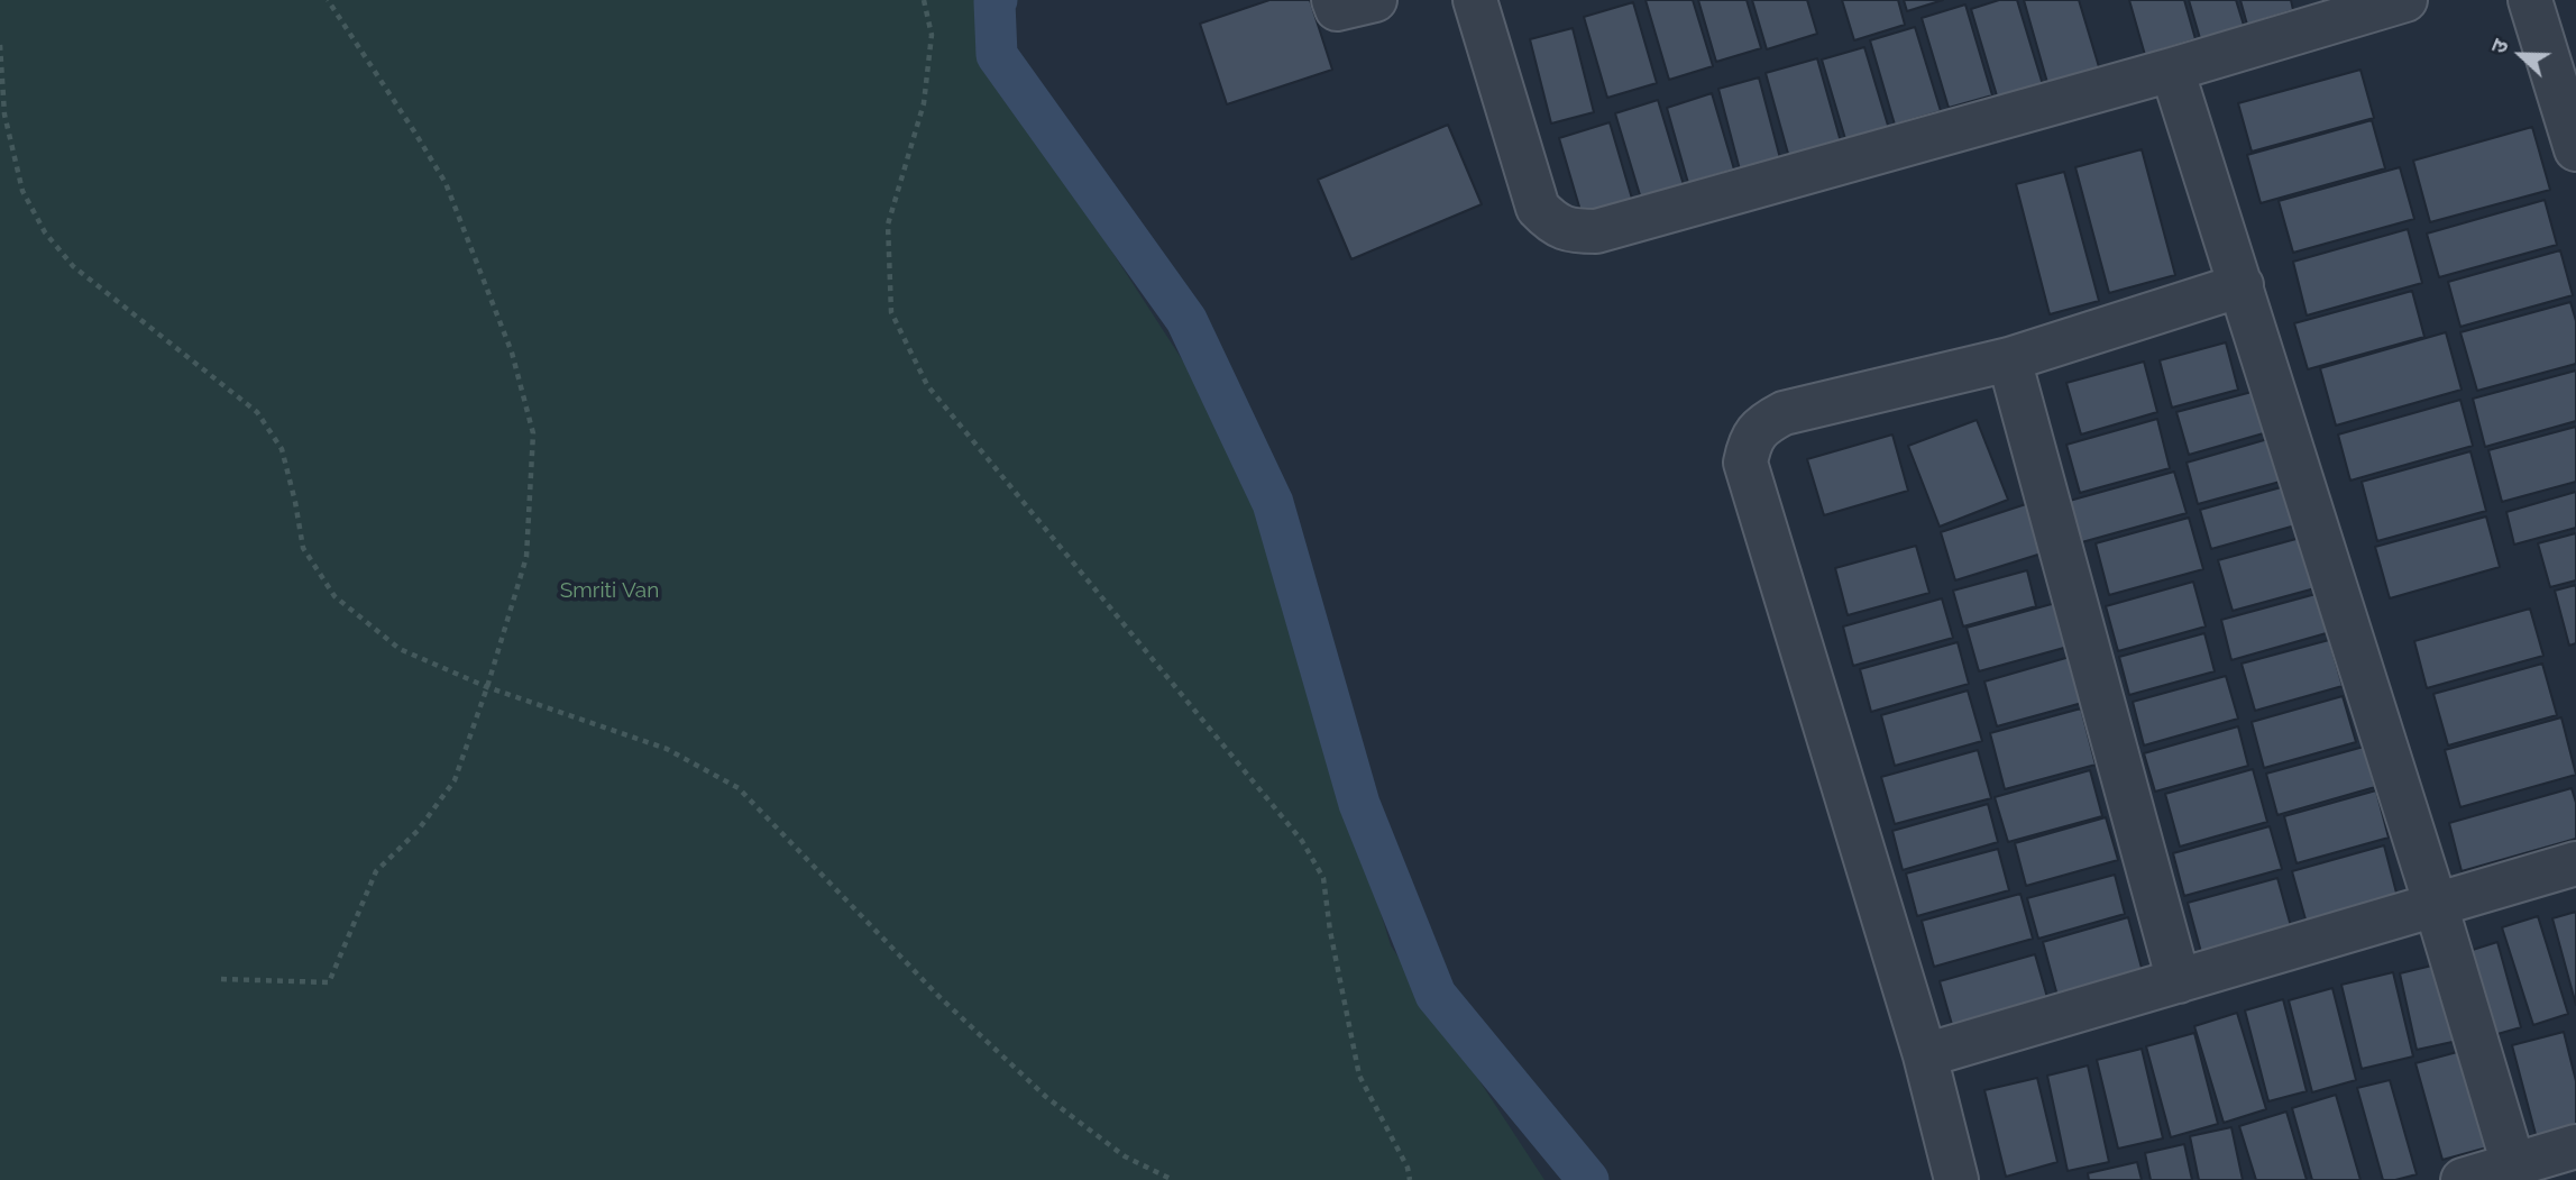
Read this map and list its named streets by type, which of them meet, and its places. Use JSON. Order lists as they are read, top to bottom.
{
  "parks": ["Smriti Van"],
  "north": "left"
}
